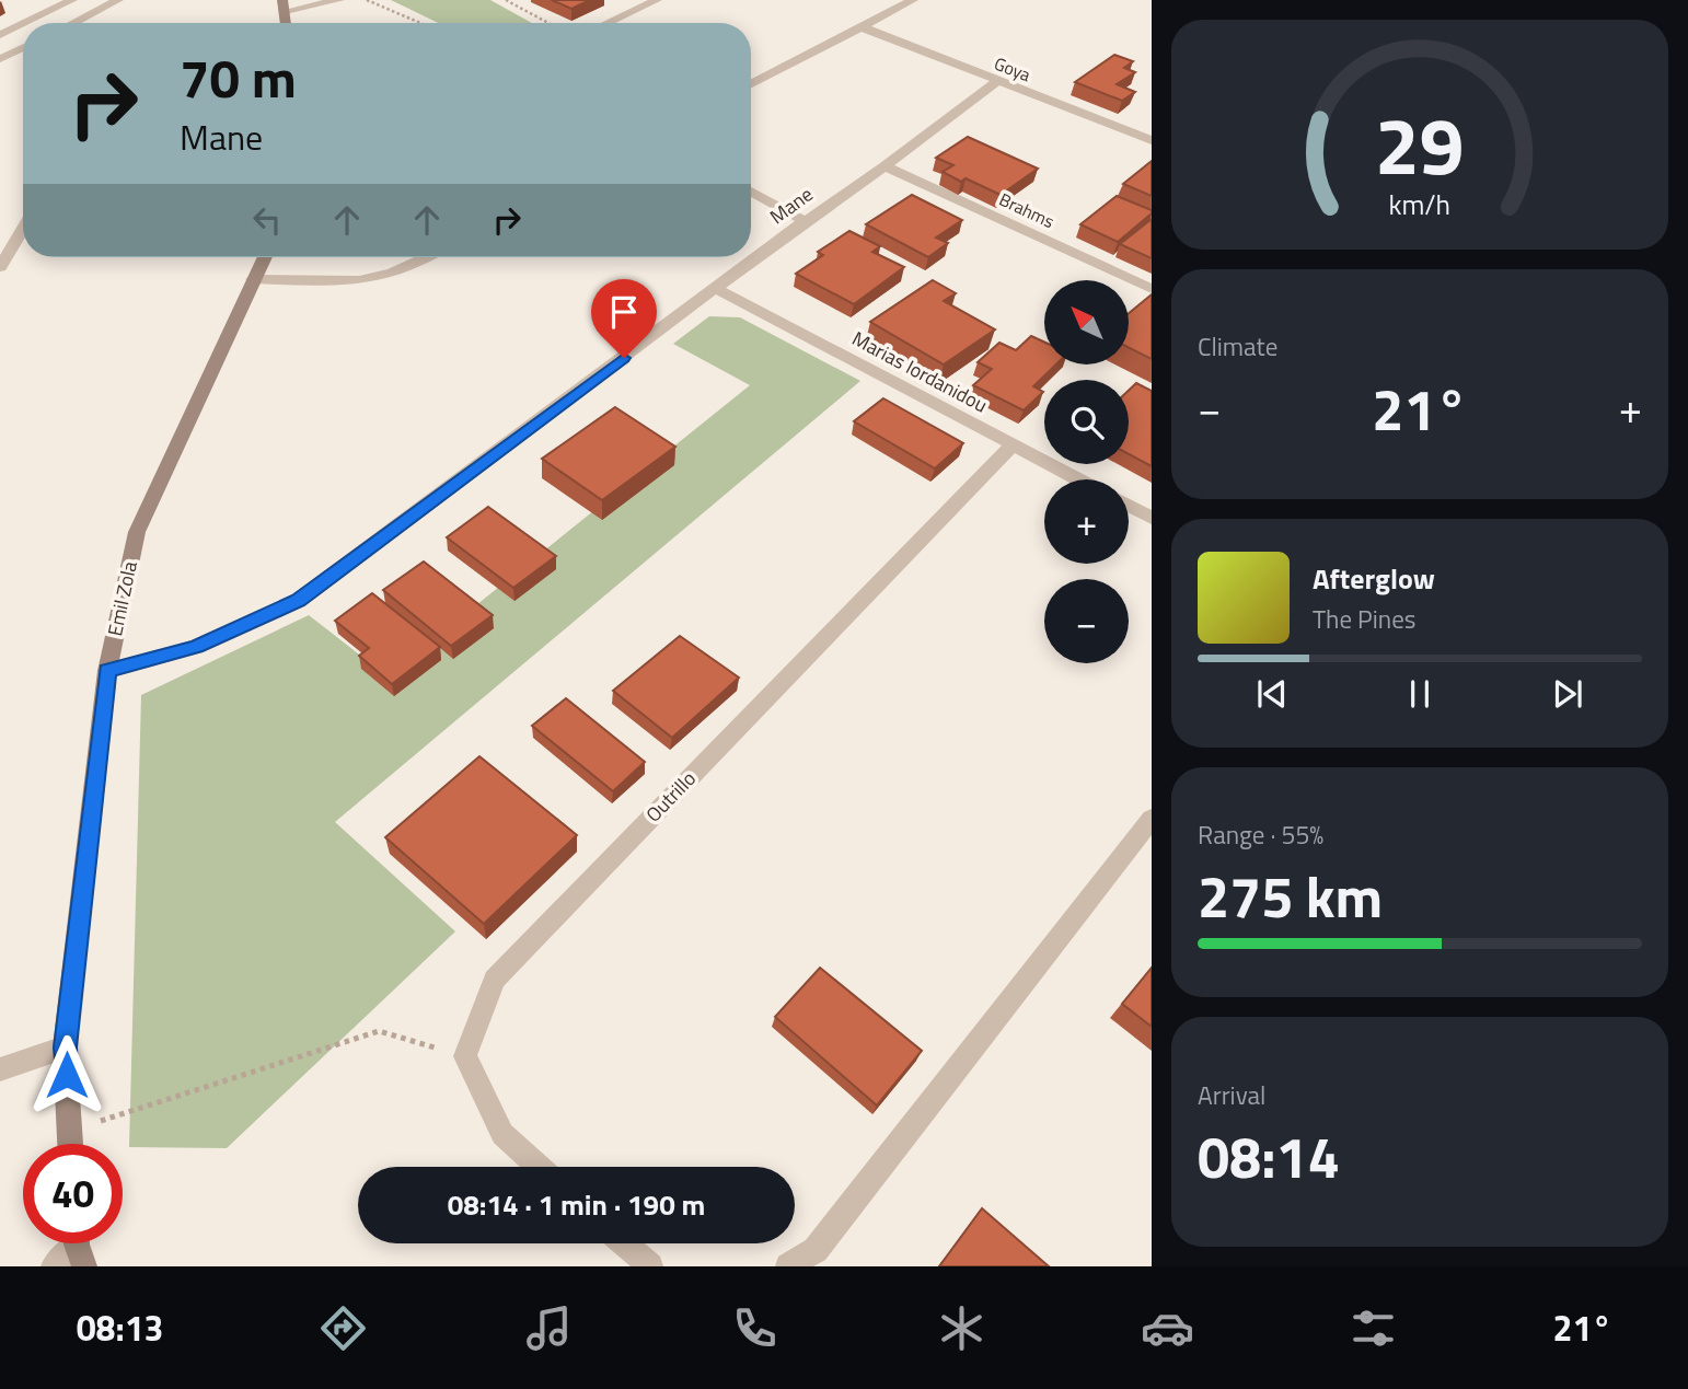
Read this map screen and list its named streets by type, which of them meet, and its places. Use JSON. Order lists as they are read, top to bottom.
{
  "streets": {
    "street": [
      "Goya",
      "Mane",
      "Brahms",
      "Marias Iordanidou",
      "Emil Zola",
      "Outrillo"
    ]
  },
  "crossings": [
    ["Goya", "Mane"],
    ["Mane", "Brahms"],
    ["Mane", "Marias Iordanidou"],
    ["Mane", "Emil Zola"],
    ["Marias Iordanidou", "Outrillo"]
  ],
  "north": "top left",
  "page": {
    "turn": ["70 m", "Mane"],
    "tile": [
      "Climate",
      ["Range · 55%", "275 km"],
      ["Arrival", "08:14"]
    ],
    "map_buttons": ["+", "−"],
    "heat": ["−", "21°", "+"],
    "song": ["Afterglow", "The Pines"],
    "limit": "40",
    "trip": "08:14 · 1 min · 190 m",
    "tabs": ["08:13", "21°"],
    "gauge": ["29", "km/h"]
  }
}
